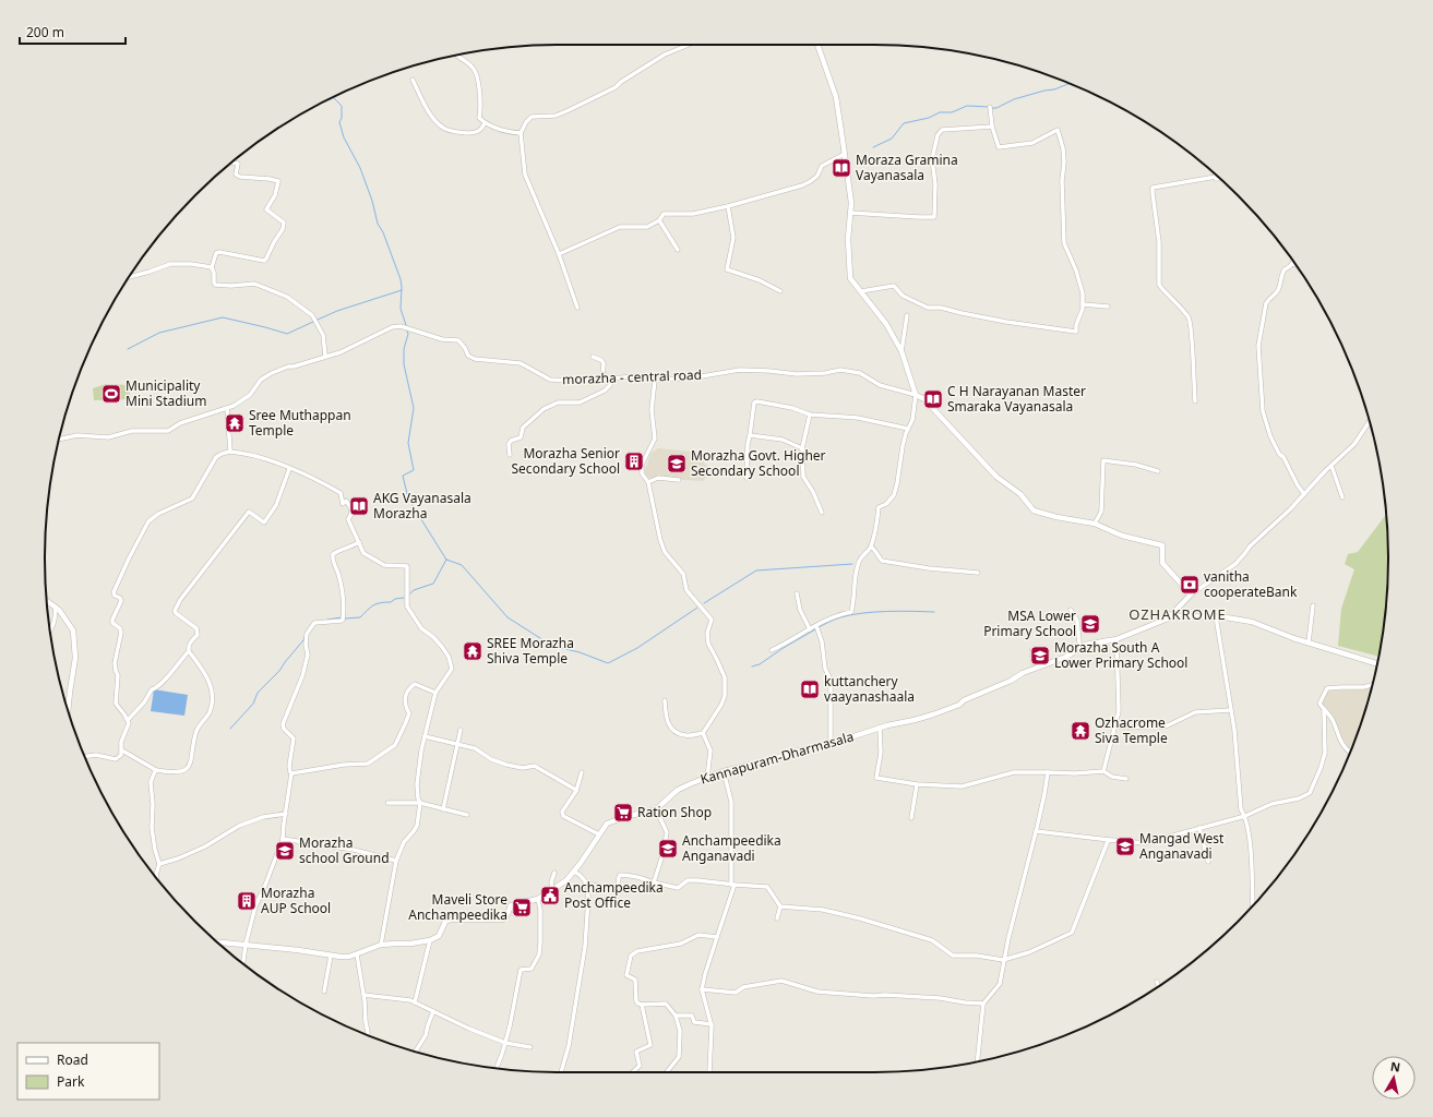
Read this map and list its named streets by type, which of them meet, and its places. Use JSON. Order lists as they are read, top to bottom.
{
  "streets": {
    "main road": ["Kannapuram-Dharmasala"],
    "street": ["morazha - central road"]
  },
  "districts": ["OZHAKROME"],
  "places": {
    "library": [
      "Moraza Gramina Vayanasala",
      "C H Narayanan Master Smaraka Vayanasala",
      "AKG Vayanasala Morazha",
      "kuttanchery vaayanashaala"
    ],
    "sports": ["Municipality Mini Stadium"],
    "temple": ["Sree Muthappan Temple", "SREE Morazha Shiva Temple", "Ozhacrome Siva Temple"],
    "building": ["Morazha Senior Secondary School", "Morazha AUP School"],
    "school or university": [
      "Morazha Govt. Higher Secondary School",
      "MSA Lower Primary School",
      "Morazha South A Lower Primary School",
      "Mangad West Anganavadi",
      "Anchampeedika Anganavadi",
      "Morazha school Ground"
    ],
    "bank": ["vanitha cooperateBank"],
    "supermarket": ["Ration Shop", "Maveli Store Anchampeedika"],
    "public building": ["Anchampeedika Post Office"]
  },
  "legend": ["Road", "Park"],
  "scale_bar": "200 m",
  "north": "top"
}
